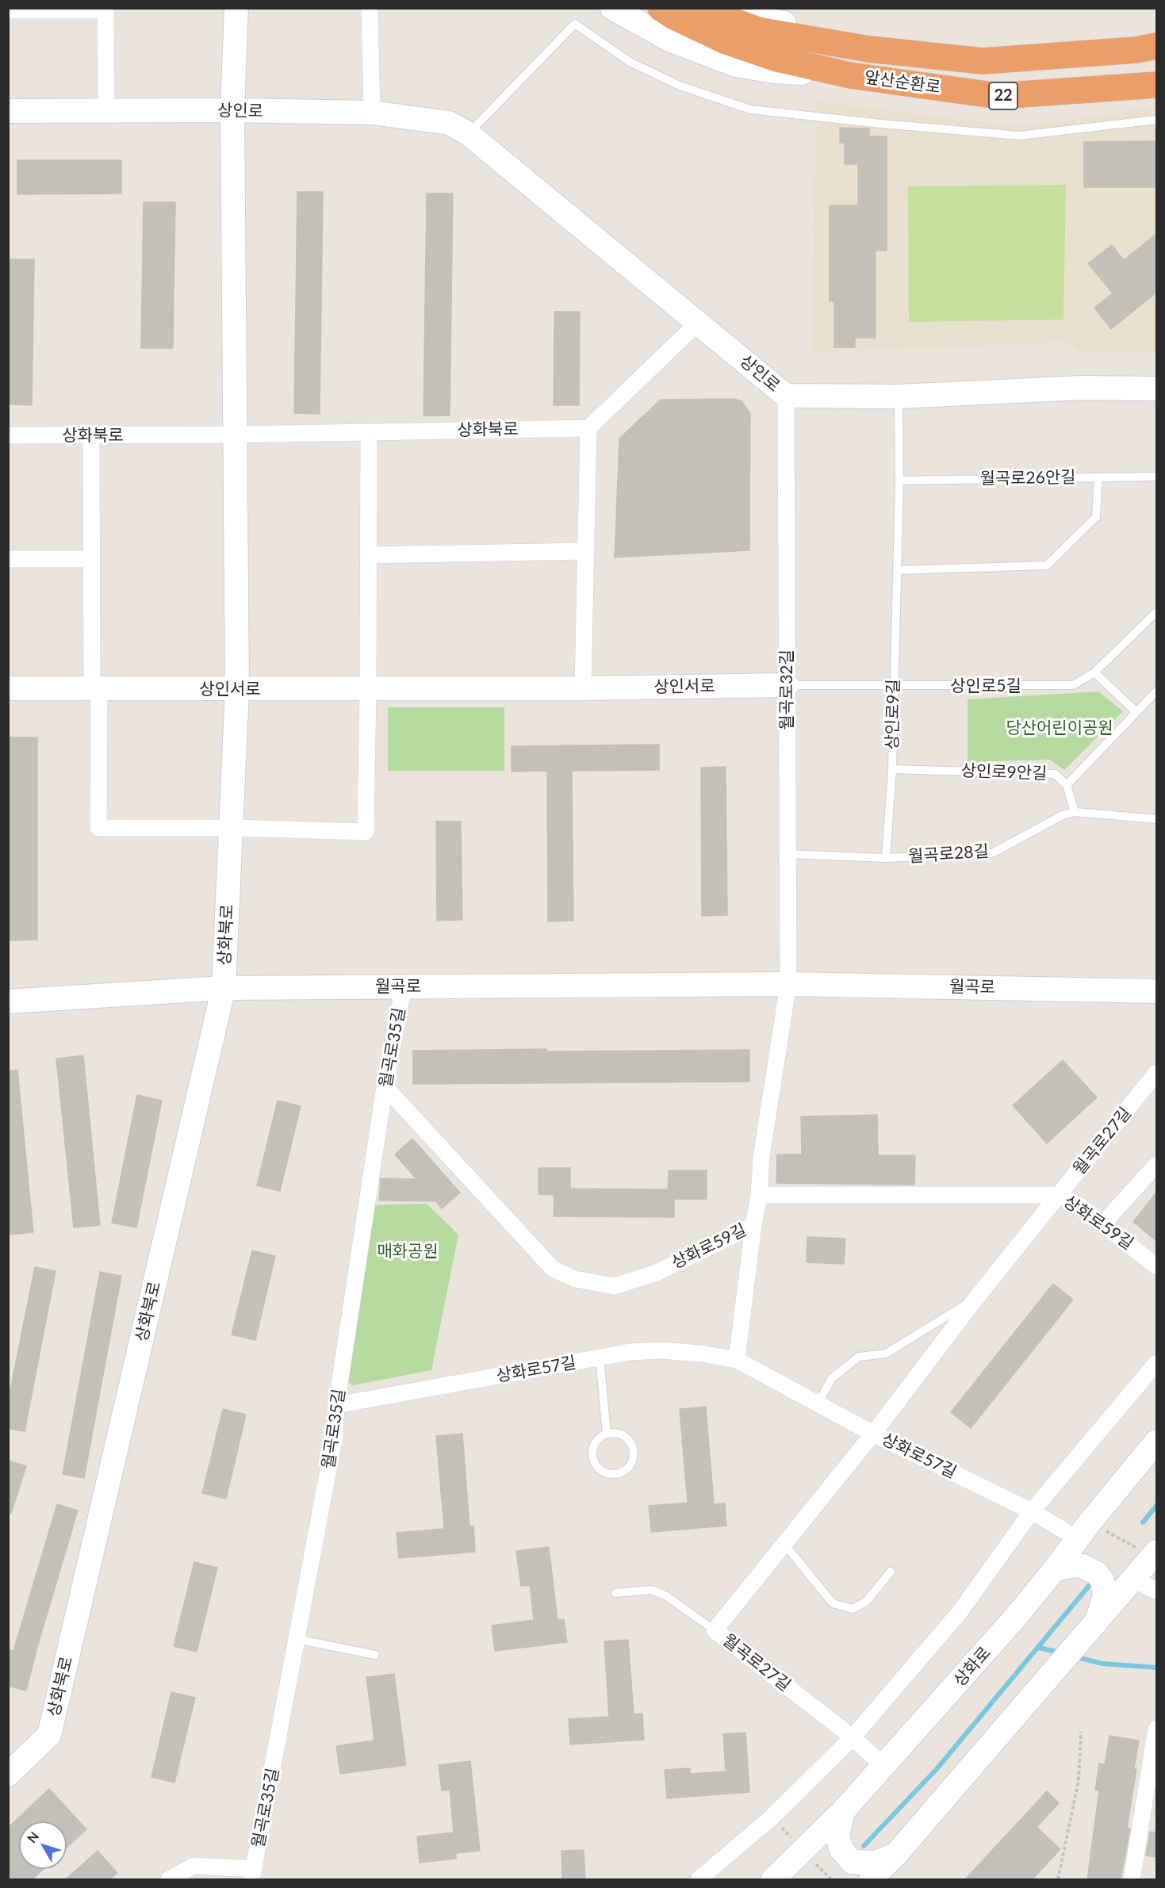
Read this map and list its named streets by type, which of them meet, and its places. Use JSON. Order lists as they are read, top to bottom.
{
  "streets": {
    "highway": ["앞산순환로", "22"],
    "main road": [
      "상인로",
      "상화북로",
      "상인서로",
      "월곡로",
      "상화로"
    ],
    "street": [
      "월곡로32길",
      "월곡로35길",
      "월곡로27길",
      "상화로59길",
      "상화로57길"
    ],
    "lane": [
      "월곡로26안길",
      "상인로5길",
      "상인로9길",
      "상인로9안길",
      "월곡로28길"
    ]
  },
  "crossings": [
    ["상인로", "상화북로"],
    ["상인로", "월곡로32길"],
    ["상인로", "상인로9길"],
    ["상화북로", "상인서로"],
    ["상화북로", "월곡로"],
    ["월곡로26안길", "상인로9길"],
    ["상인로5길", "상인서로"],
    ["상인로5길", "월곡로32길"],
    ["상인로5길", "상인로9길"],
    ["상인서로", "월곡로32길"],
    ["월곡로32길", "월곡로28길"],
    ["월곡로32길", "월곡로"],
    ["상인로9길", "상인로9안길"],
    ["상인로9길", "월곡로28길"],
    ["월곡로", "월곡로35길"],
    ["월곡로35길", "상화로59길"],
    ["월곡로35길", "상화로57길"],
    ["월곡로27길", "상화로59길"],
    ["월곡로27길", "상화로57길"],
    ["월곡로27길", "상화로"],
    ["상화로57길", "상화로"]
  ],
  "parks": ["당산어린이공원", "매화공원"],
  "north": "top left"
}
